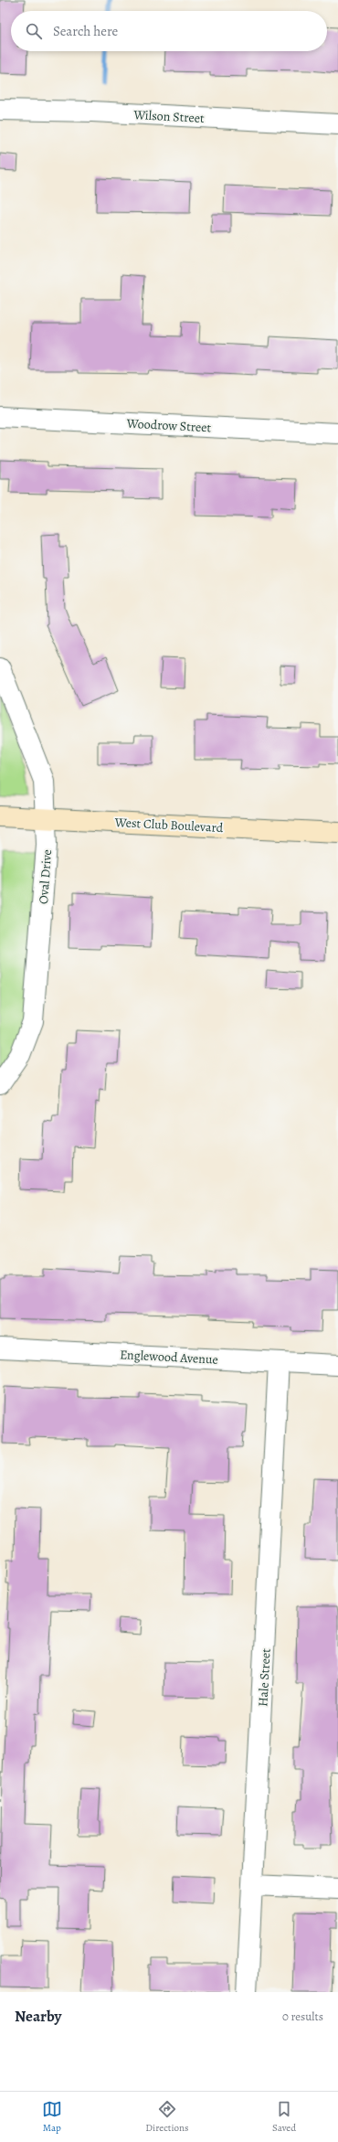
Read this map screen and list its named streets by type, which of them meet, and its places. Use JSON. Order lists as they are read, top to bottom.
{
  "streets": {
    "street": [
      "Wilson Street",
      "Woodrow Street",
      "West Club Boulevard",
      "Oval Drive",
      "Englewood Avenue",
      "Hale Street"
    ]
  },
  "crossings": [
    ["West Club Boulevard", "Oval Drive"],
    ["Englewood Avenue", "Hale Street"]
  ],
  "page": {
    "search": "Search here",
    "heading": ["Nearby", "0 results"],
    "nav": ["Map", "Directions", "Saved"]
  }
}
